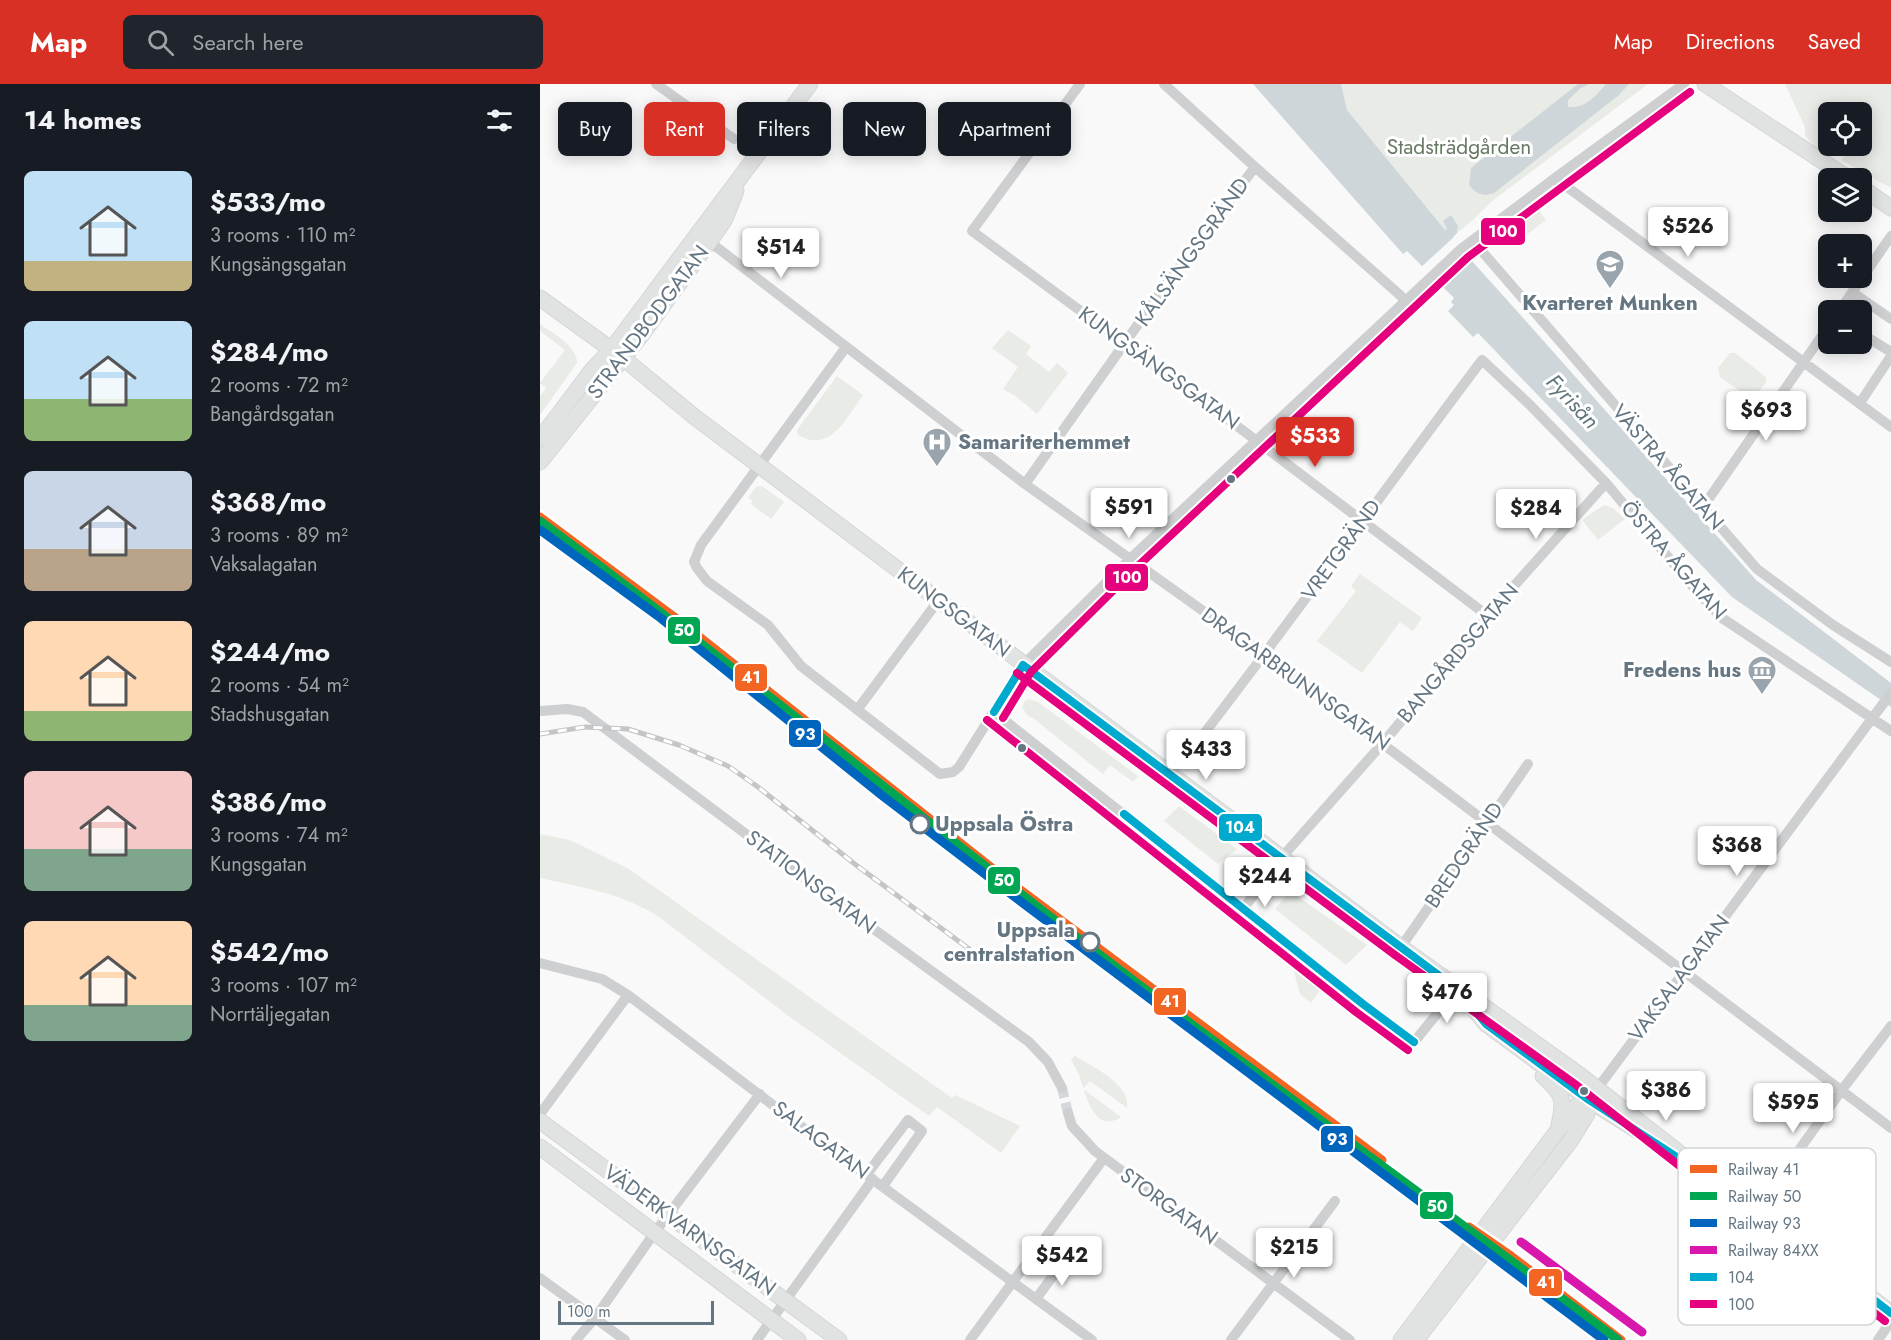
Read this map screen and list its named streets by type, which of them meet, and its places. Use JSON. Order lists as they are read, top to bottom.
{
  "streets": {
    "main road": [
      "STRANDBODGATAN",
      "KUNGSGATAN",
      "VAKSALAGATAN",
      "VÄDERKVARNSGATAN"
    ],
    "street": [
      "KÅLSÄNGSGRÄND",
      "KUNGSÄNGSGATAN",
      "VÄSTRA ÅGATAN",
      "VRETGRÄND",
      "ÖSTRA ÅGATAN",
      "BANGÅRDSGATAN",
      "DRAGARBRUNNSGATAN",
      "BREDGRÄND",
      "STATIONSGATAN",
      "SALAGATAN",
      "STORGATAN"
    ]
  },
  "crossings": [
    ["KÅLSÄNGSGRÄND", "KUNGSÄNGSGATAN"],
    ["KÅLSÄNGSGRÄND", "DRAGARBRUNNSGATAN"],
    ["STRANDBODGATAN", "KUNGSGATAN"],
    ["STRANDBODGATAN", "DRAGARBRUNNSGATAN"],
    ["KUNGSÄNGSGATAN", "VRETGRÄND"],
    ["KUNGSÄNGSGATAN", "BANGÅRDSGATAN"],
    ["VRETGRÄND", "ÖSTRA ÅGATAN"],
    ["VRETGRÄND", "DRAGARBRUNNSGATAN"],
    ["ÖSTRA ÅGATAN", "BANGÅRDSGATAN"],
    ["ÖSTRA ÅGATAN", "VAKSALAGATAN"],
    ["KUNGSGATAN", "BANGÅRDSGATAN"],
    ["KUNGSGATAN", "BREDGRÄND"],
    ["KUNGSGATAN", "VAKSALAGATAN"],
    ["BANGÅRDSGATAN", "DRAGARBRUNNSGATAN"],
    ["DRAGARBRUNNSGATAN", "BREDGRÄND"],
    ["DRAGARBRUNNSGATAN", "VAKSALAGATAN"]
  ],
  "water": ["Fyrisån"],
  "parks": ["Stadsträdgården"],
  "places": {
    "school or university": ["Kvarteret Munken"],
    "hospital": ["Samariterhemmet"],
    "museum": ["Fredens hus"],
    "other": ["Uppsala Östra", "Uppsala centralstation"]
  },
  "lines": [
    "transit line 100",
    "rail line 41",
    "rail line 50",
    "rail line 93",
    "transit line 104",
    "rail line 84XX"
  ],
  "legend": [
    "Railway 41",
    "Railway 50",
    "Railway 93",
    "Railway 84XX",
    "104",
    "100"
  ],
  "scale_bar": "100 m",
  "page": {
    "header": "Map",
    "search": "Search here",
    "nav": ["Map", "Directions", "Saved"],
    "heading": "14 homes",
    "map_buttons": ["+", "−"],
    "chip": [
      "Buy",
      "Rent",
      "Filters",
      "New",
      "Apartment"
    ],
    "list": [
      {
        "name": "$533/mo",
        "note": "3 rooms · 110 m² · Kungsängsgatan"
      },
      {
        "name": "$284/mo",
        "note": "2 rooms · 72 m² · Bangårdsgatan"
      },
      {
        "name": "$368/mo",
        "note": "3 rooms · 89 m² · Vaksalagatan"
      },
      {
        "name": "$244/mo",
        "note": "2 rooms · 54 m² · Stadshusgatan"
      },
      {
        "name": "$386/mo",
        "note": "3 rooms · 74 m² · Kungsgatan"
      },
      {
        "name": "$542/mo",
        "note": "3 rooms · 107 m² · Norrtäljegatan"
      }
    ],
    "price": [
      "$526",
      "$514",
      "$693",
      "$533",
      "$591",
      "$284",
      "$433",
      "$368",
      "$244",
      "$476",
      "$386",
      "$595",
      "$215",
      "$542"
    ],
    "scale": "100 m"
  }
}
